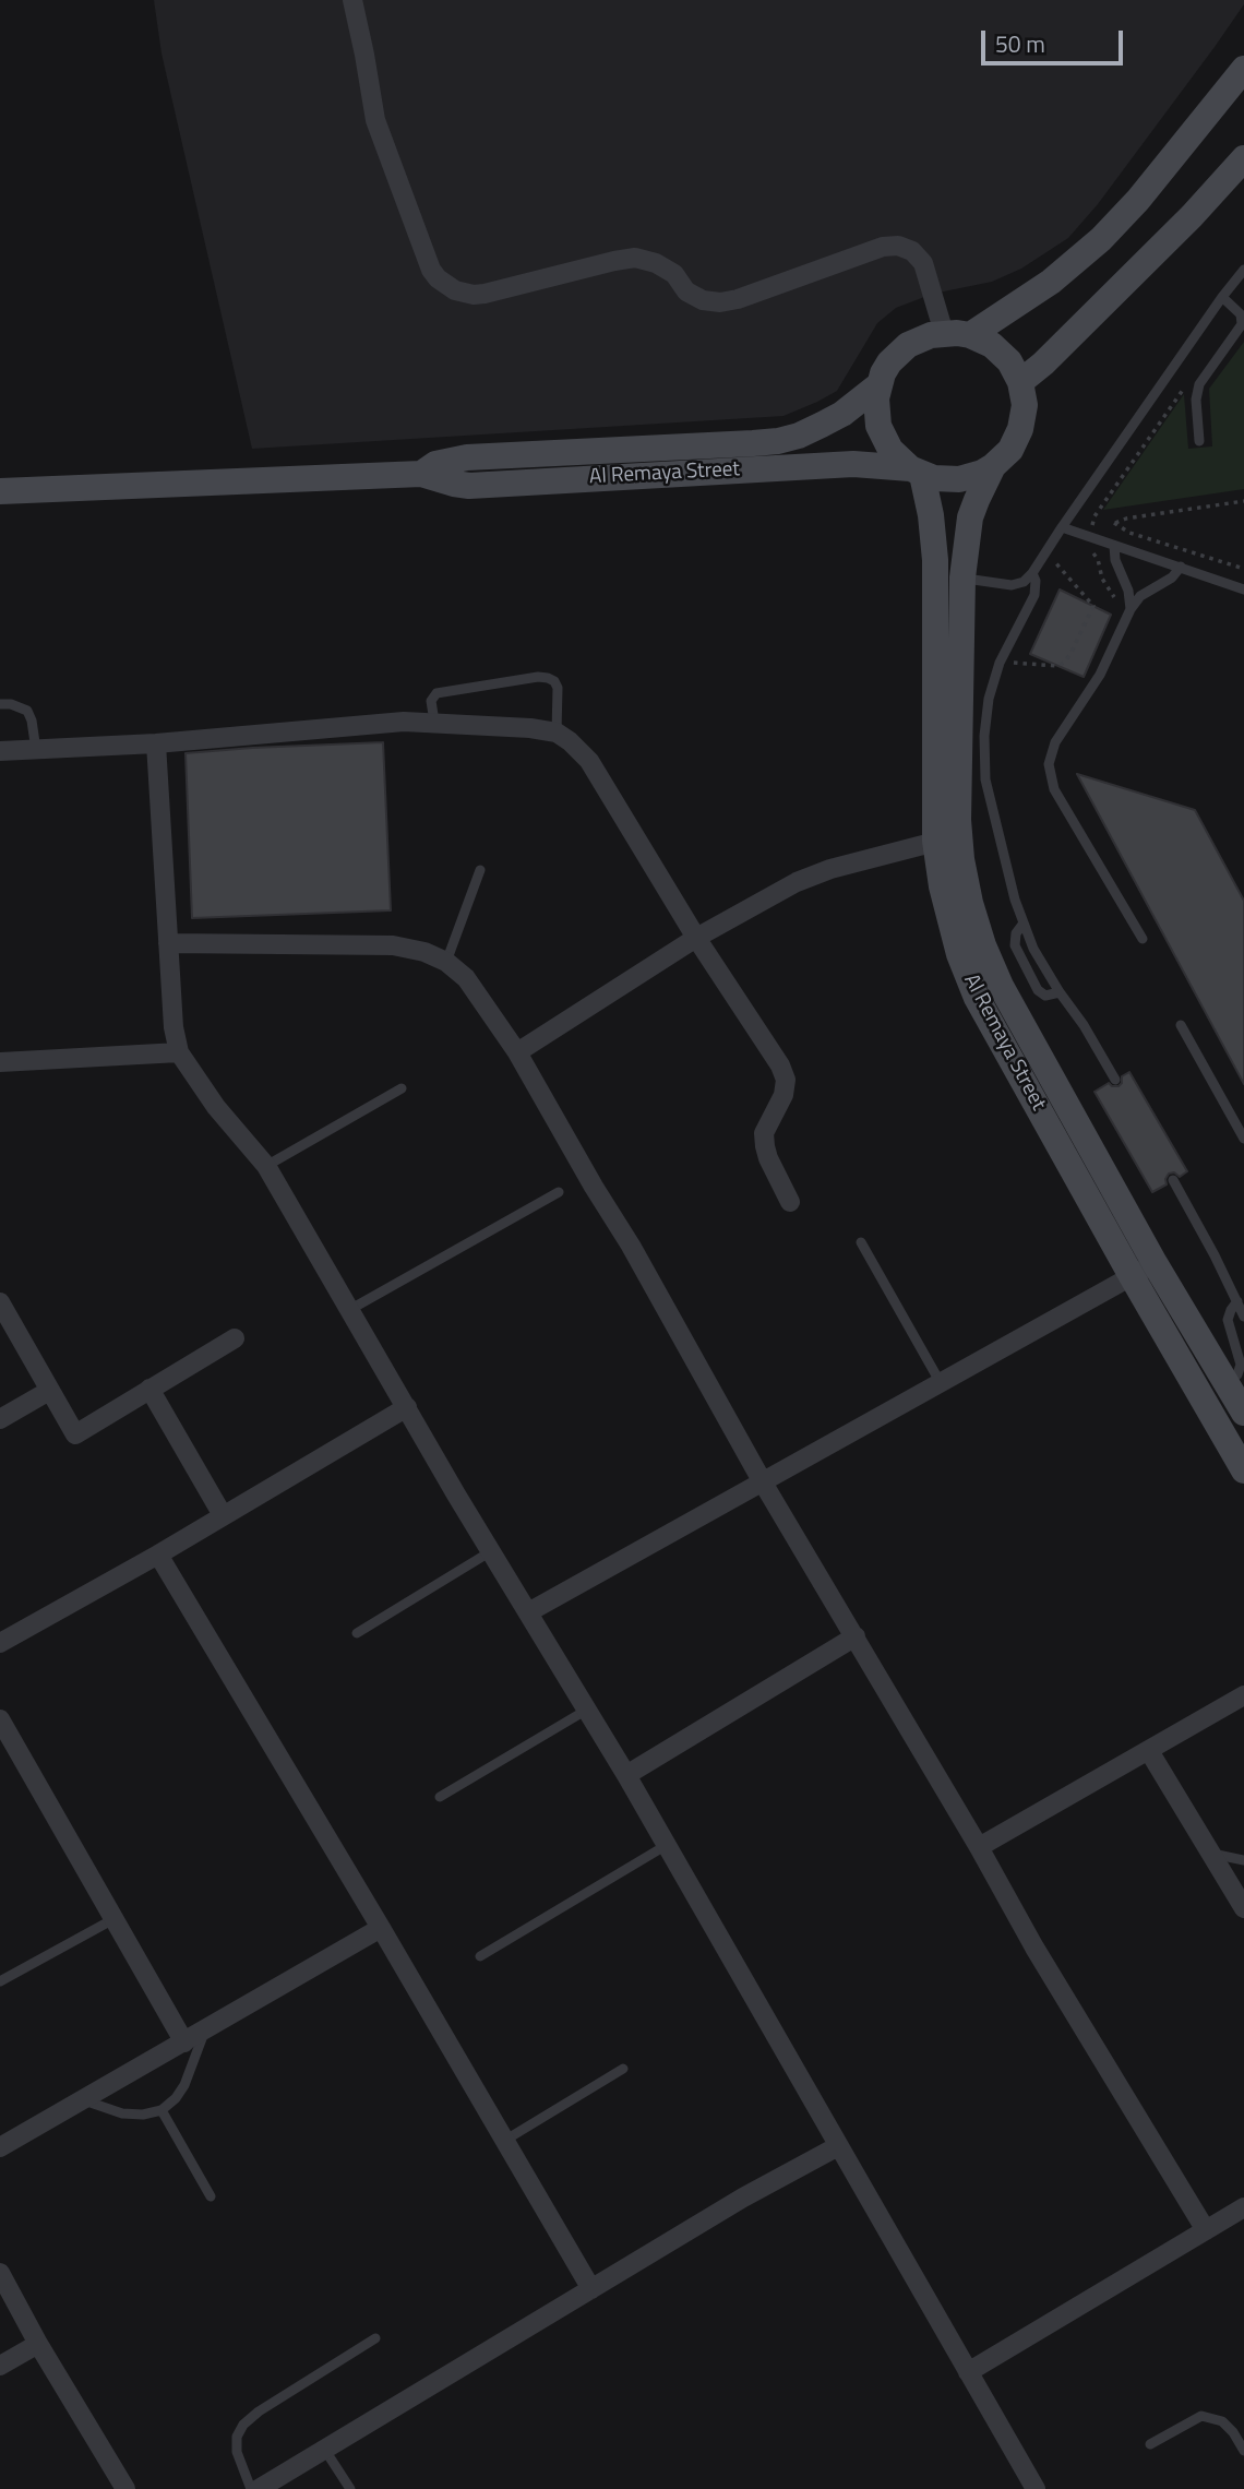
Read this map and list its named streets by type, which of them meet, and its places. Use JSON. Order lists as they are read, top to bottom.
{
  "streets": {
    "street": ["Al Remaya Street"]
  },
  "scale_bar": "50 m"
}
